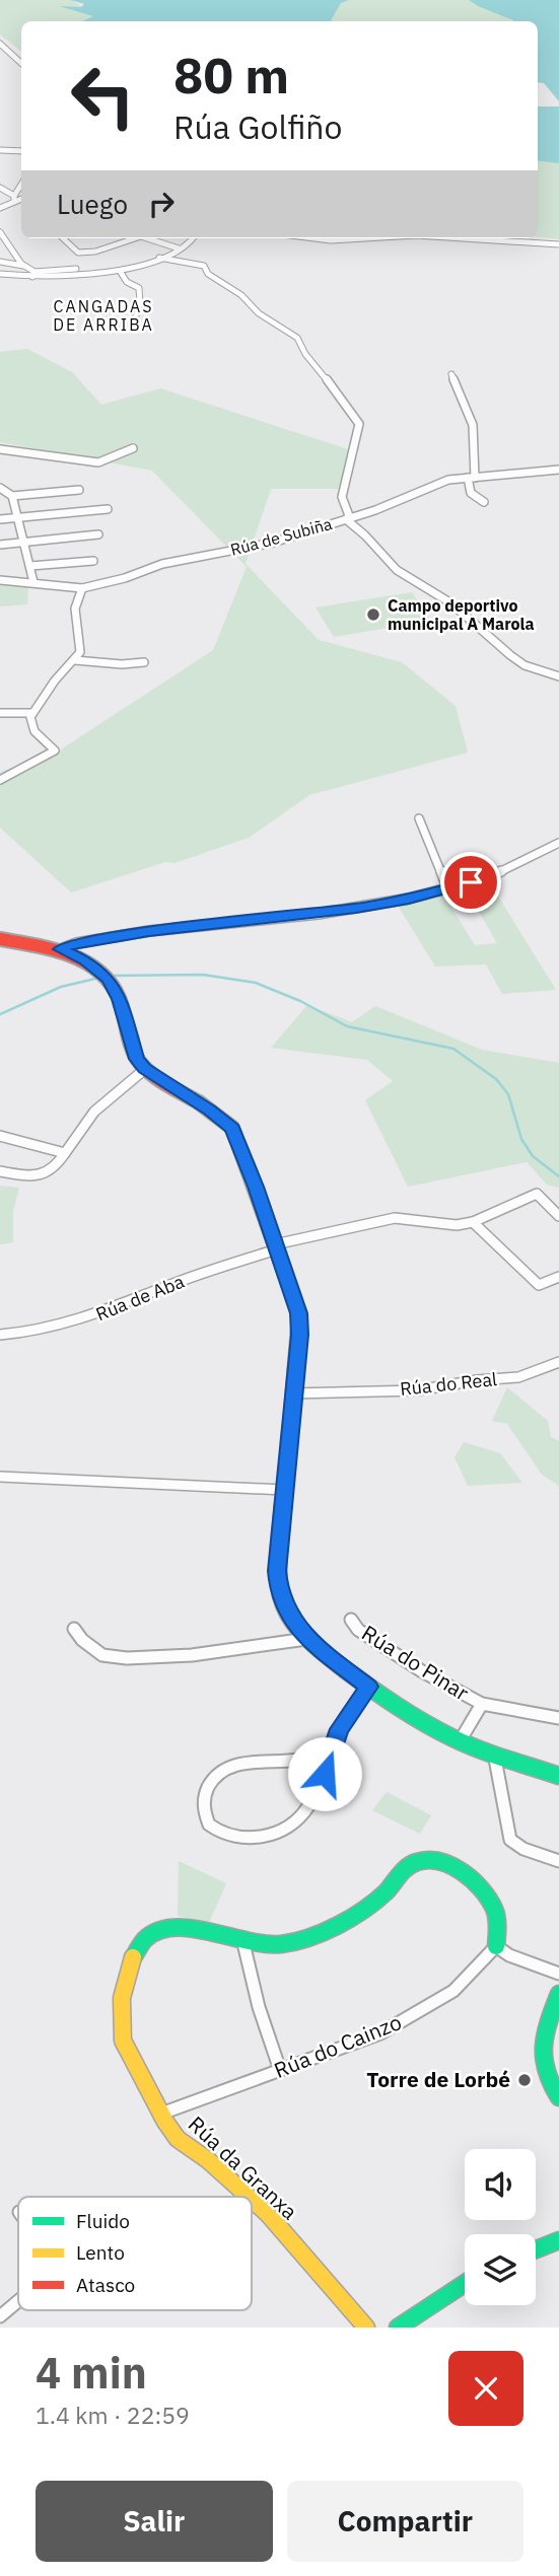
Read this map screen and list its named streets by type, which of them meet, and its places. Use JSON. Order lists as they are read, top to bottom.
{
  "streets": {
    "main road": ["Rúa da Granxa"],
    "street": [
      "Rúa de Subiña",
      "Rúa de Aba",
      "Rúa do Real",
      "Rúa do Pinar",
      "Rúa do Cainzo"
    ]
  },
  "crossings": [
    ["Rúa do Cainzo", "Rúa da Granxa"]
  ],
  "districts": ["CANGADAS DE ARRIBA"],
  "places": ["Campo deportivo municipal A Marola", "Torre de Lorbé"],
  "legend": ["Fluido", "Lento", "Atasco"],
  "page": {
    "turn": ["80 m", "Rúa Golfiño"],
    "then": "Luego",
    "heading": ["4 min", "1.4 km · 22:59"],
    "buttons": ["Salir", "Compartir"]
  }
}
